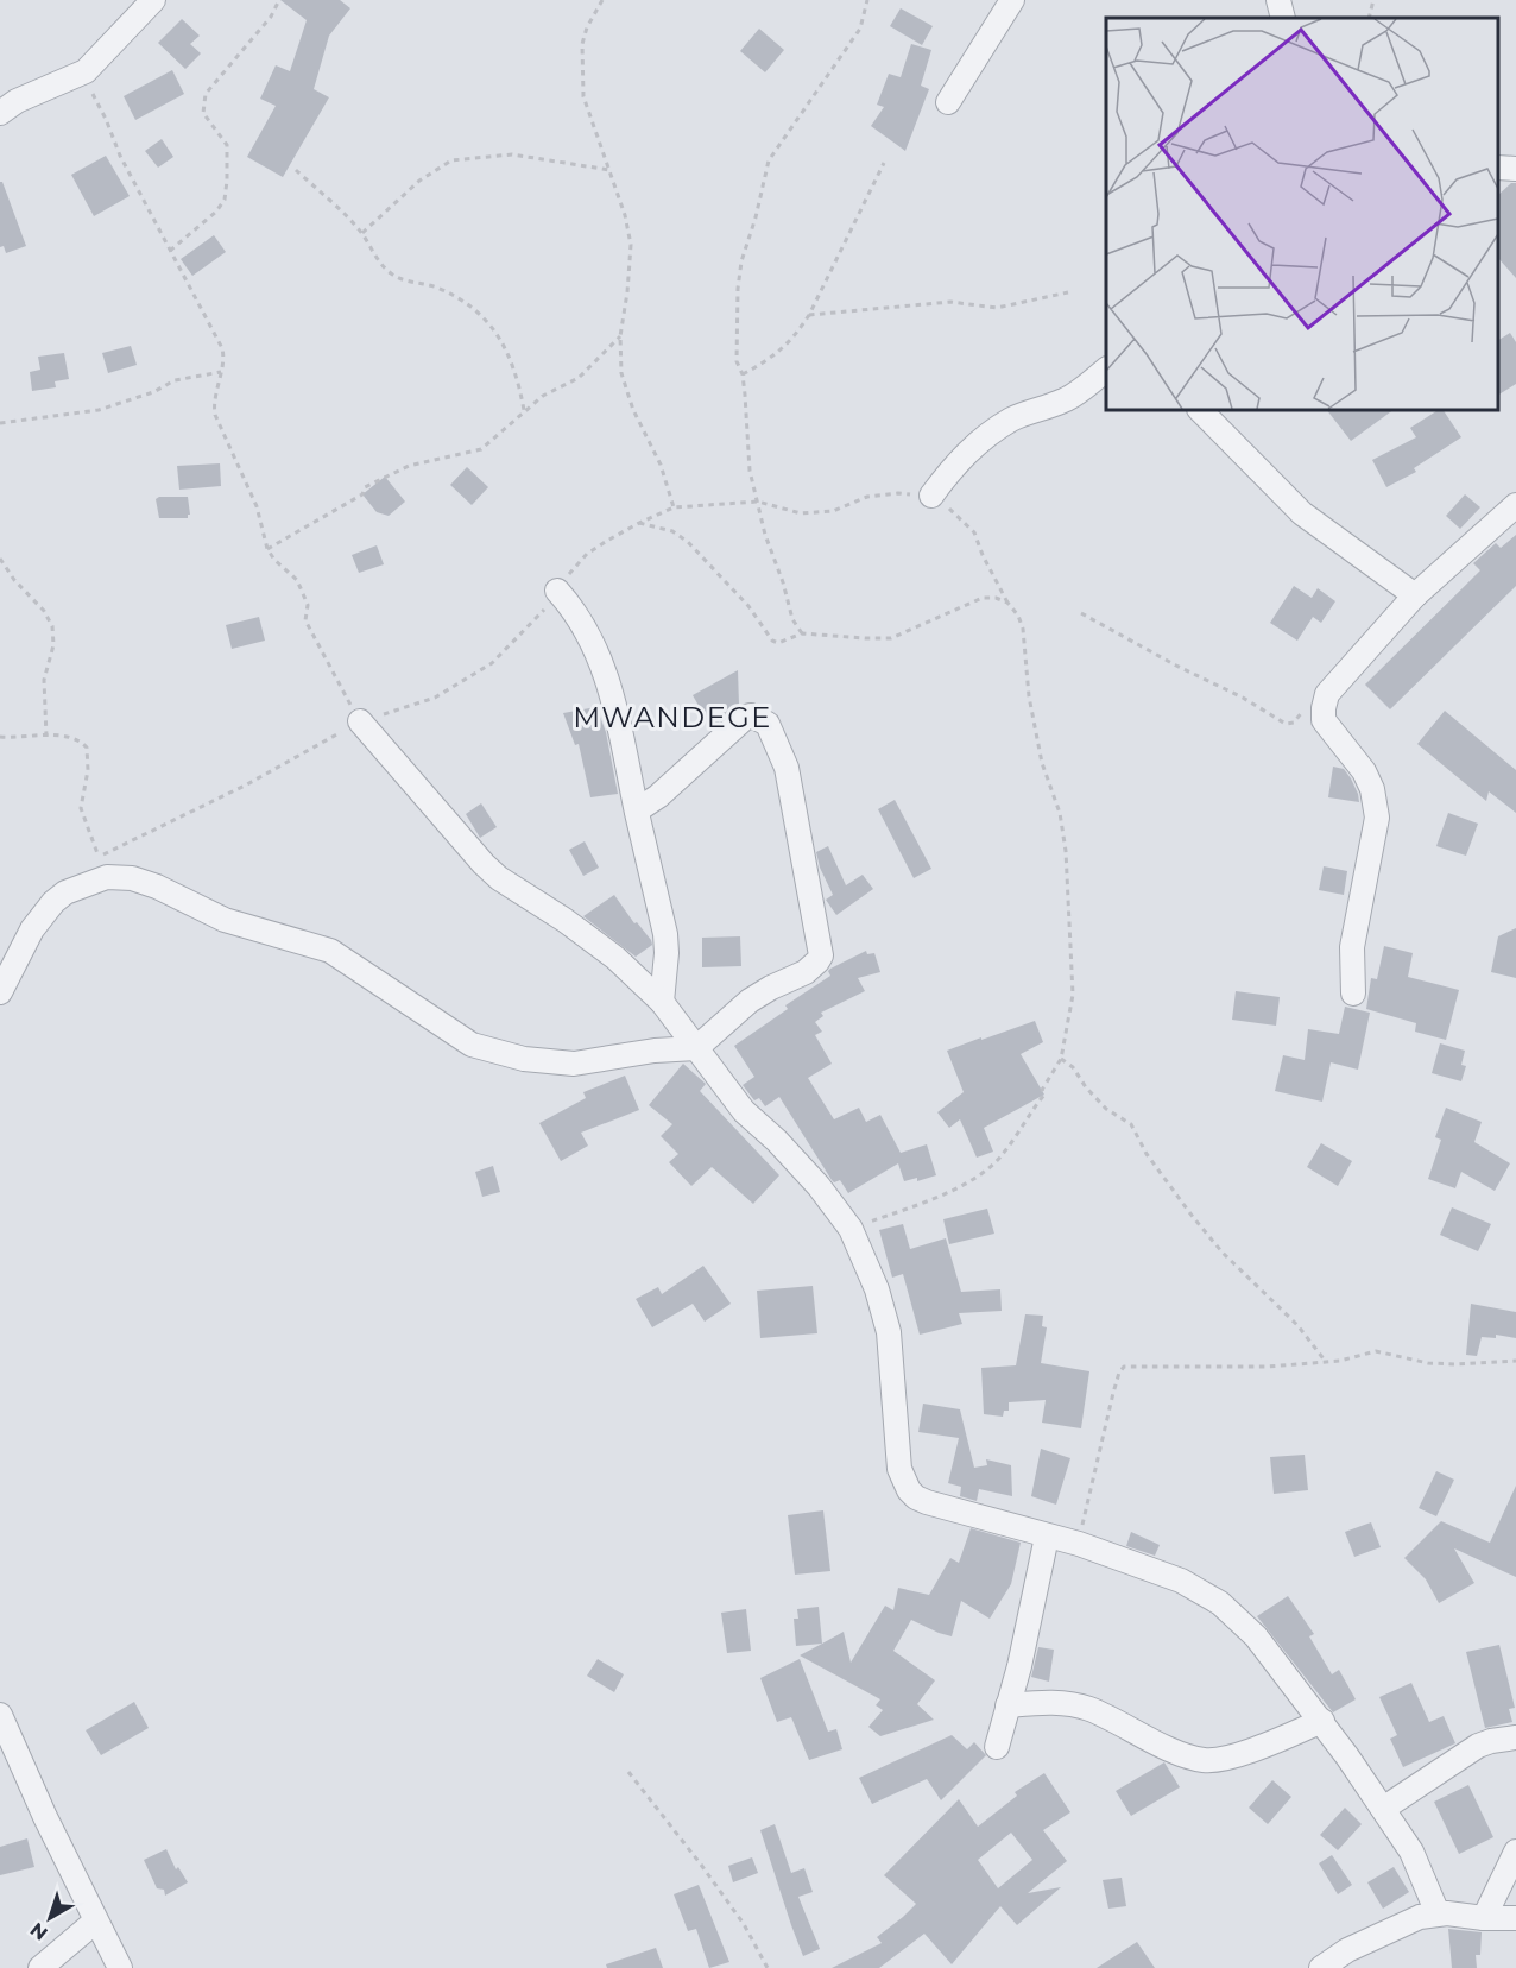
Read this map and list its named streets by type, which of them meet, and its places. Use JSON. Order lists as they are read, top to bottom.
{
  "districts": ["MWANDEGE"],
  "north": "bottom left"
}
